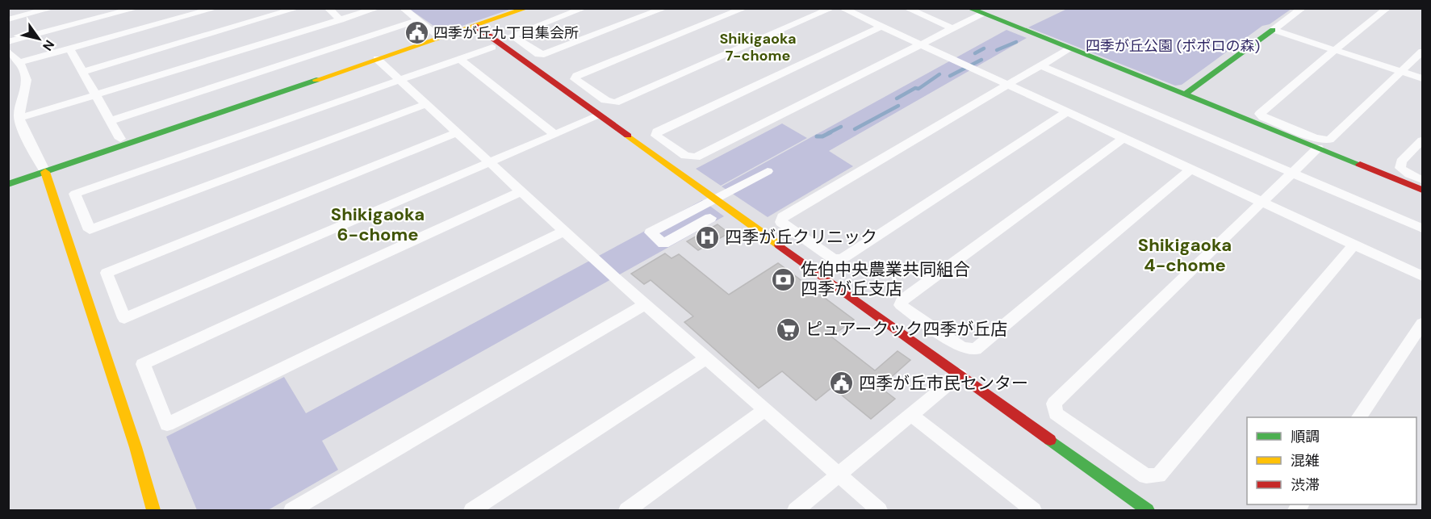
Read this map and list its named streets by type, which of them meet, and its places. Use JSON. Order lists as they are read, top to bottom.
{
  "districts": ["Shikigaoka 7-chome", "Shikigaoka 6-chome", "Shikigaoka 4-chome"],
  "parks": ["四季が丘公園 (ポポロの森)"],
  "places": {
    "public building": ["四季が丘九丁目集会所", "四季が丘市民センター"],
    "hospital": ["四季が丘クリニック"],
    "bank": ["佐伯中央農業共同組合 四季が丘支店"],
    "supermarket": ["ピュアークック四季が丘店"]
  },
  "legend": ["順調", "混雑", "渋滞"],
  "north": "bottom right"
}
